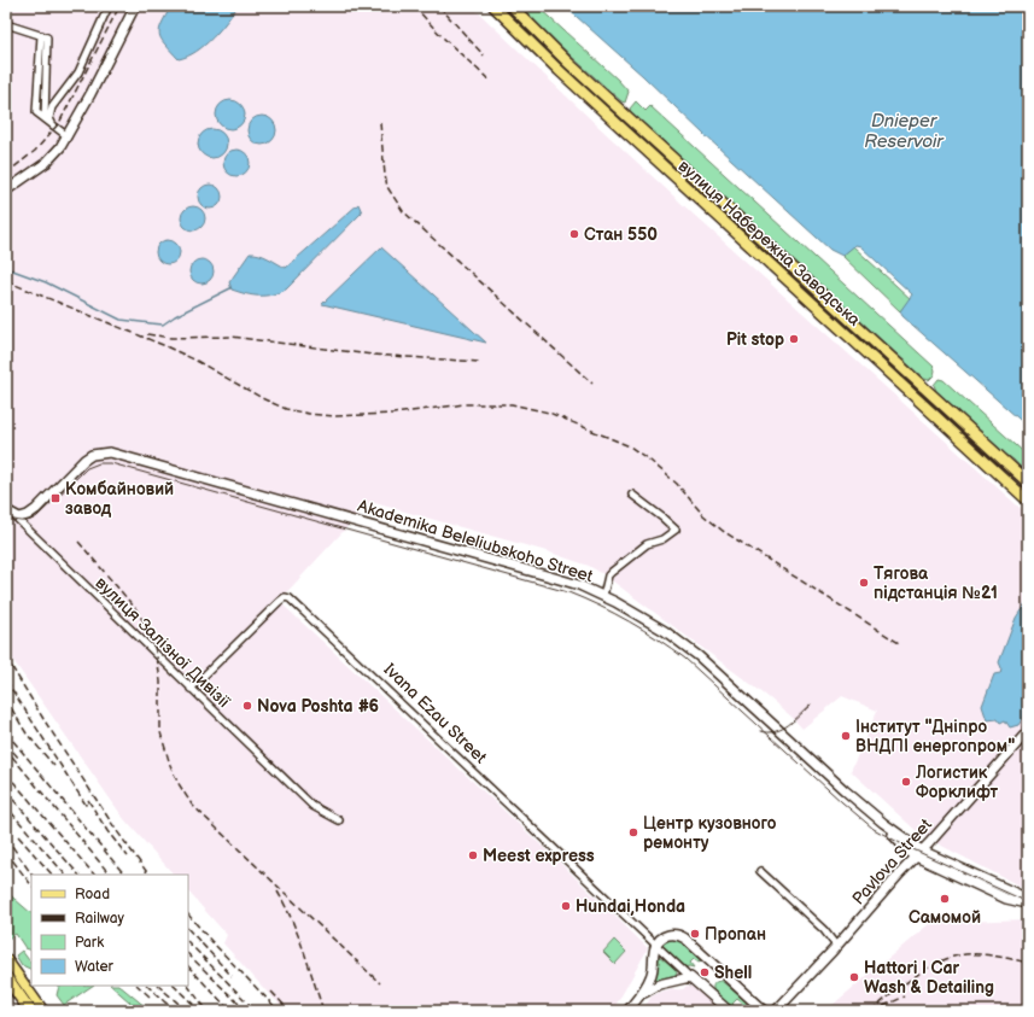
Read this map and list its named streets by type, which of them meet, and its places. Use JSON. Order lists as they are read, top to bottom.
{
  "streets": {
    "main road": ["вулиця Набережна Заводська"],
    "street": [
      "Akademika Beleliubskoho Street",
      "вулиця Залізної Дивізії",
      "Ivana Ezau Street",
      "Pavlova Street"
    ]
  },
  "crossings": [
    ["Akademika Beleliubskoho Street", "вулиця Залізної Дивізії"],
    ["Akademika Beleliubskoho Street", "Pavlova Street"],
    ["вулиця Залізної Дивізії", "Ivana Ezau Street"]
  ],
  "water": ["Dnieper Reservoir"],
  "places": {
    "other": [
      "Стан 550",
      "Pit stop",
      "Тягова пiдстанцiя №21",
      "Nova Poshta #6",
      "Інститут \"Дніпро ВНДПІ енергопром\"",
      "Логистик Форклифт",
      "Центр кузовного ремонту",
      "Meest express",
      "Самомой",
      "Hundai,Honda",
      "Пропан",
      "Shell",
      "Hattori | Car Wash & Detailing"
    ],
    "transit": ["Комбайновий завод"]
  },
  "legend": [
    "Road",
    "Railway",
    "Park",
    "Water"
  ]
}
